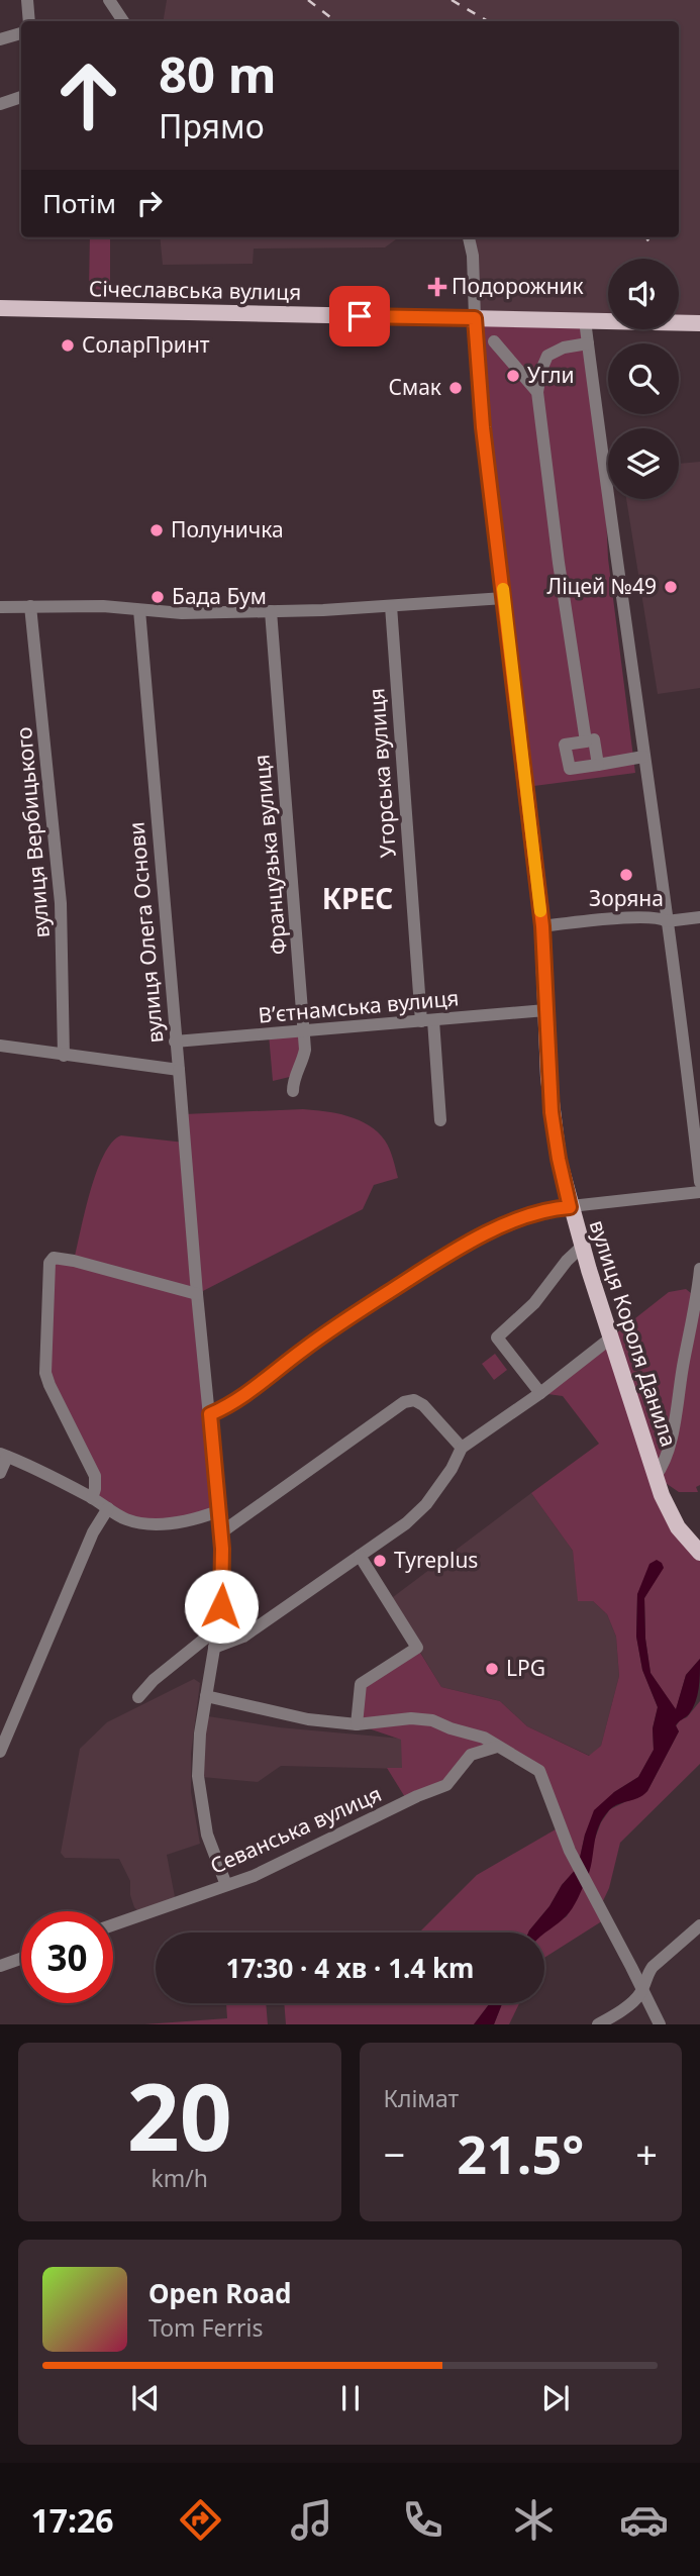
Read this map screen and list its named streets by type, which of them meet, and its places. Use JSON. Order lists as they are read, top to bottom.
{
  "streets": {
    "main road": ["Січеславська вулиця", "вулиця Короля Данила"],
    "street": [
      "Угорська вулиця",
      "вулиця Вербицького",
      "Французька вулиця",
      "вулиця Олега Основи",
      "Вʼєтнамська вулиця",
      "Севанська вулиця"
    ]
  },
  "crossings": [
    ["Січеславська вулиця", "вулиця Короля Данила"],
    ["Угорська вулиця", "Вʼєтнамська вулиця"],
    ["вулиця Вербицького", "вулиця Олега Основи"],
    ["Французька вулиця", "Вʼєтнамська вулиця"],
    ["вулиця Олега Основи", "Вʼєтнамська вулиця"],
    ["Вʼєтнамська вулиця", "вулиця Короля Данила"]
  ],
  "districts": ["КРЕС"],
  "places": {
    "health": ["Подорожник"],
    "other": [
      "СоларПринт",
      "Угли",
      "Смак",
      "Полуничка",
      "Ліцей №49",
      "Бада Бум",
      "Зоряна",
      "Tyreplus",
      "LPG"
    ]
  },
  "page": {
    "turn": ["80 m", "Прямо"],
    "then": "Потім",
    "limit": "30",
    "trip": "17:30 · 4 хв · 1.4 km",
    "tile": [
      ["20", "km/h"],
      "Клімат"
    ],
    "heat": ["−", "21.5°", "+"],
    "song": ["Open Road", "Tom Ferris"],
    "tabs": "17:26"
  }
}
